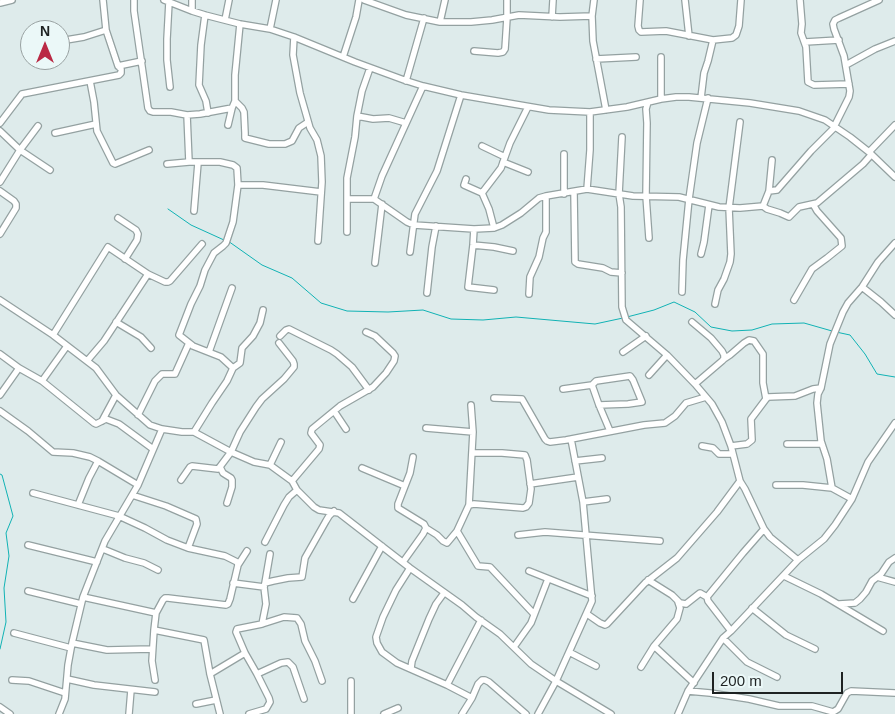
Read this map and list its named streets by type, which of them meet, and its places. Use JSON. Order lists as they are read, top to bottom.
{
  "scale_bar": "200 m",
  "north": "top"
}
